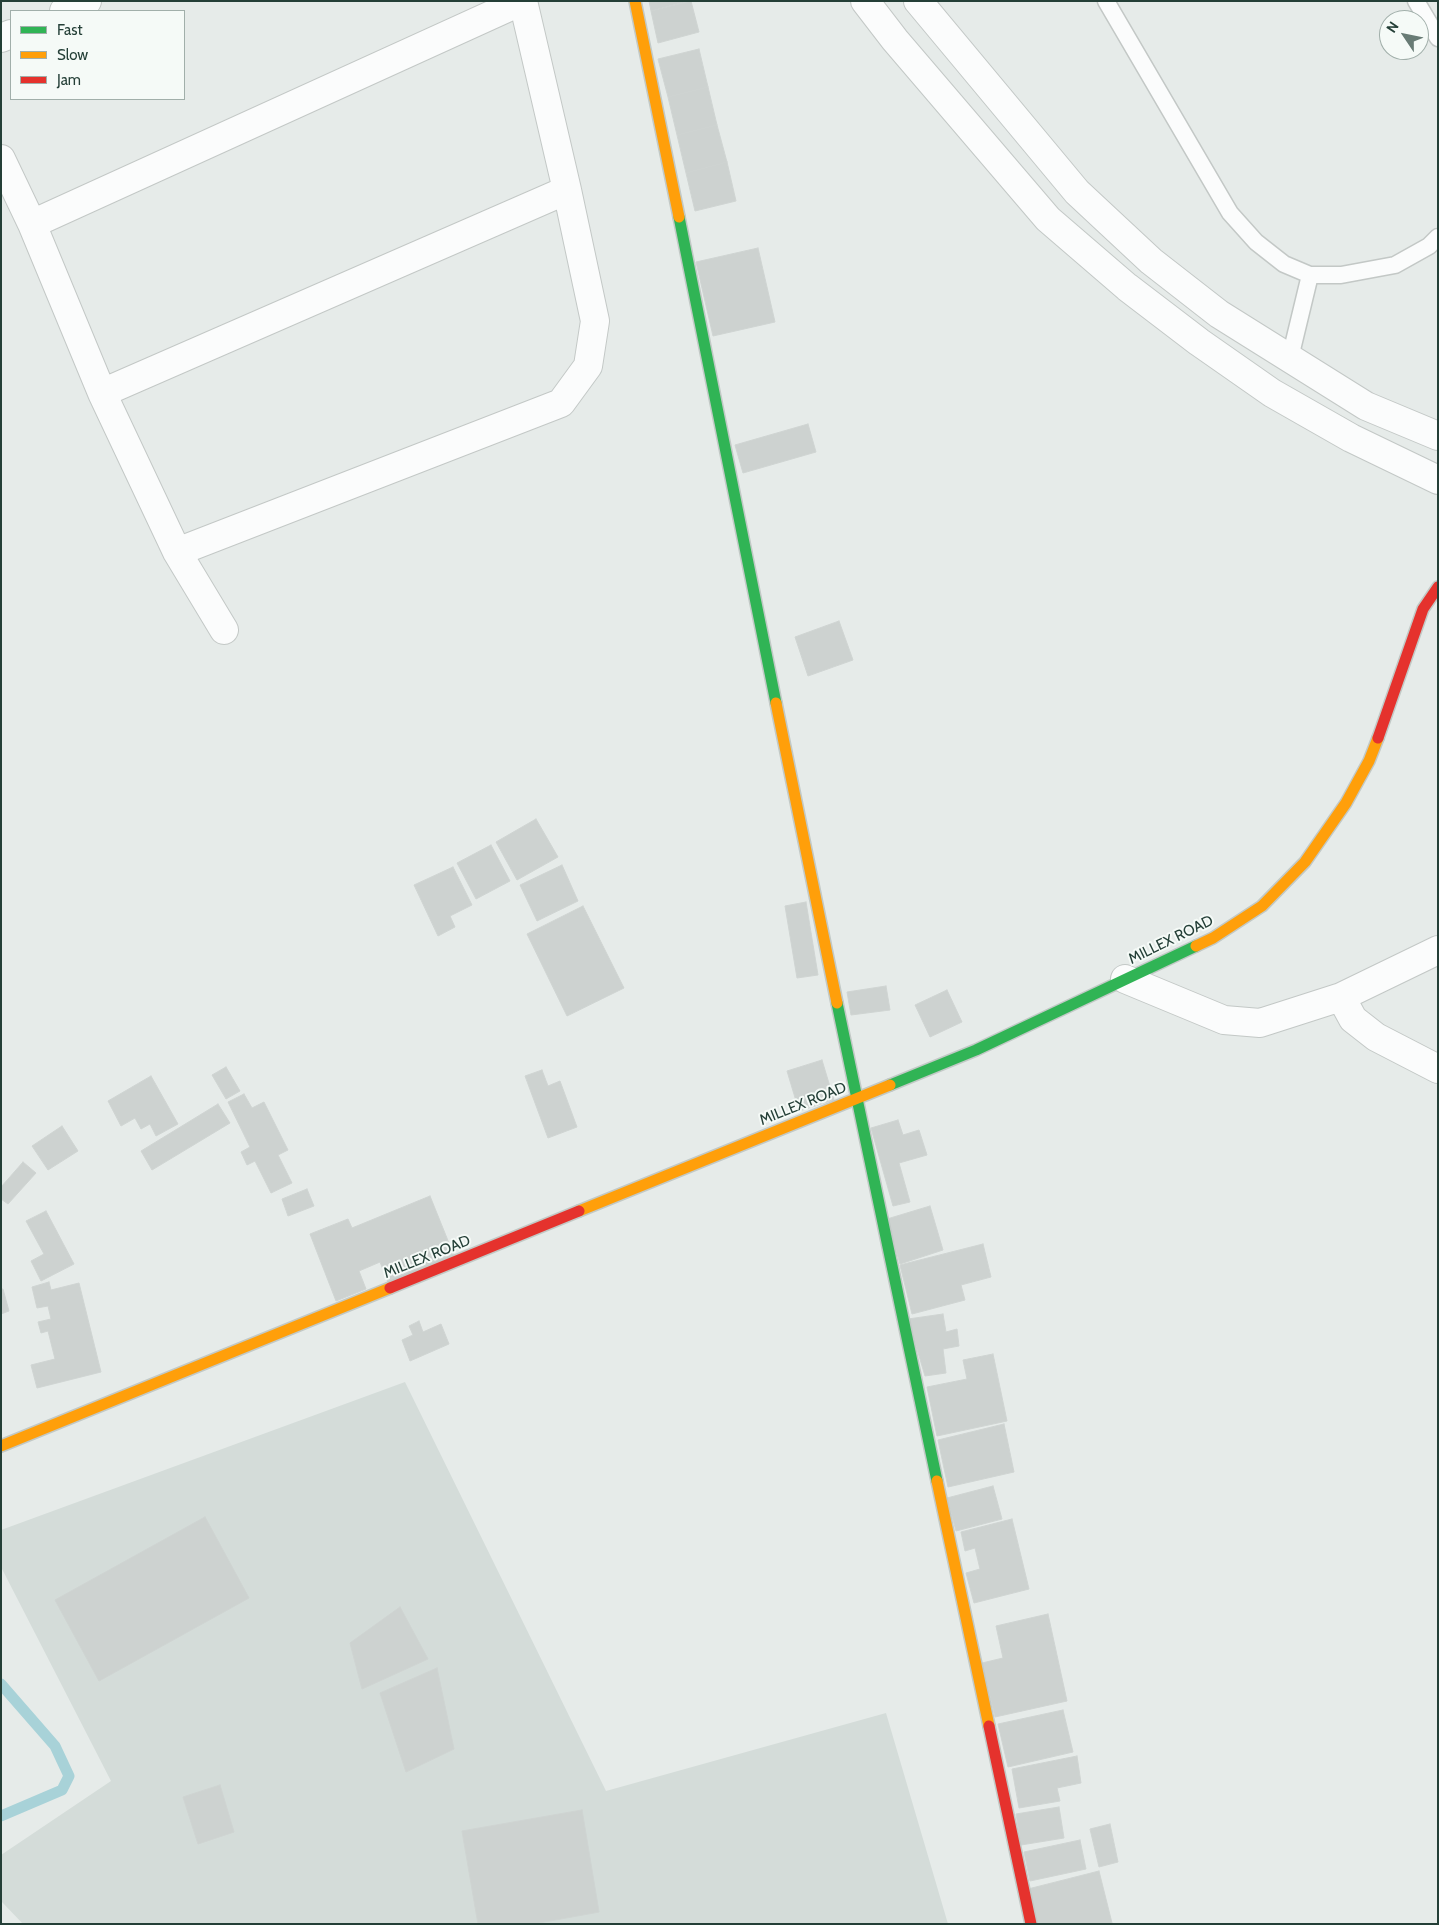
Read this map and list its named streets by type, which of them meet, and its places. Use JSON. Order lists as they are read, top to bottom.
{
  "streets": {
    "street": ["MILLEX ROAD"]
  },
  "legend": ["Fast", "Slow", "Jam"],
  "north": "top left"
}
